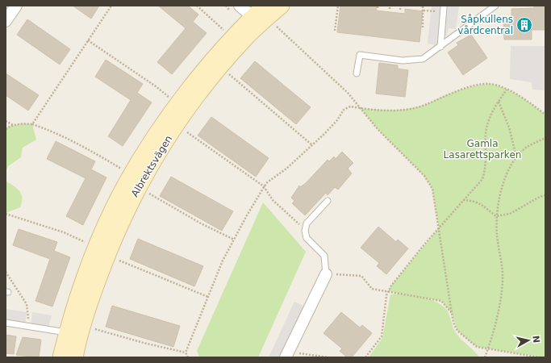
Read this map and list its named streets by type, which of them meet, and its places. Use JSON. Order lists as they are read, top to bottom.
{
  "streets": {
    "main road": ["Albrektsvägen"]
  },
  "parks": ["Gamla Lasarettsparken"],
  "places": {
    "building": ["Såpkullens vårdcentral"]
  },
  "north": "right"
}
